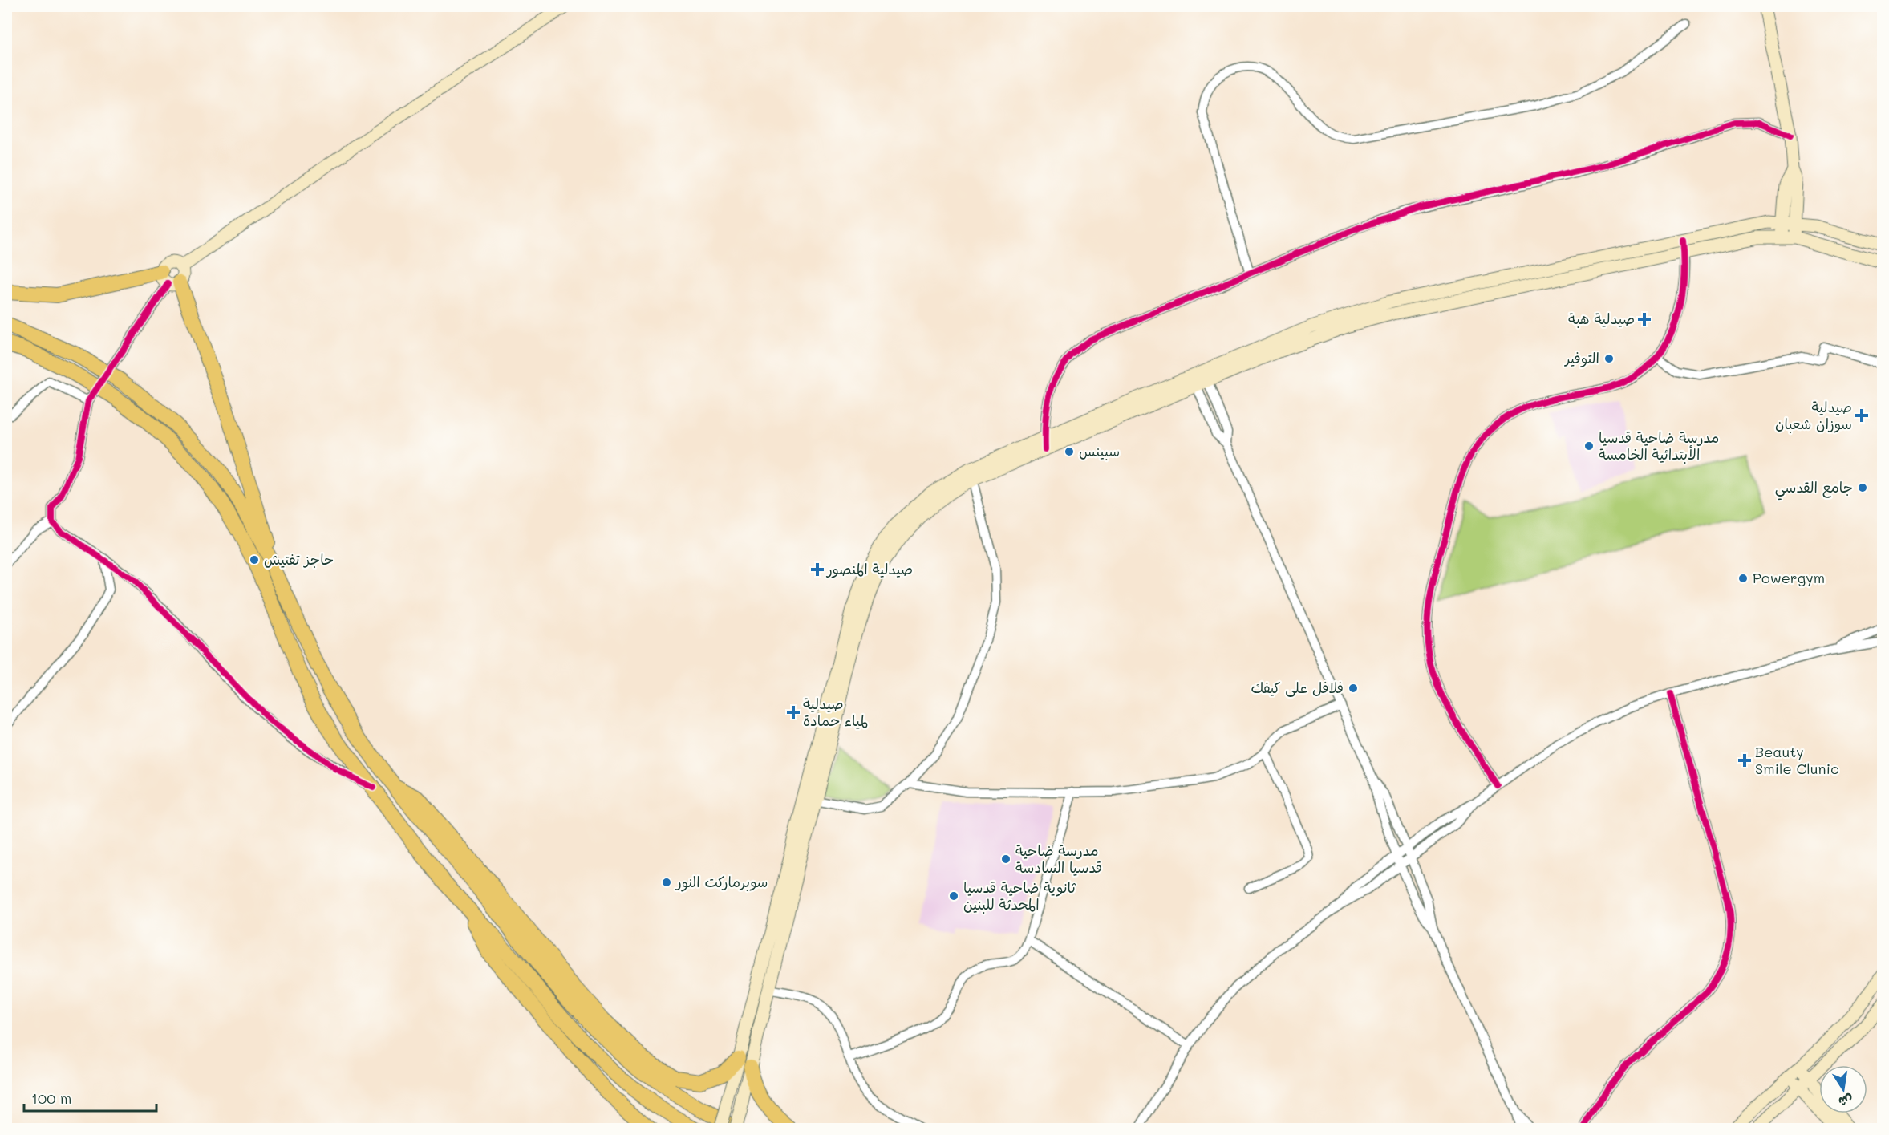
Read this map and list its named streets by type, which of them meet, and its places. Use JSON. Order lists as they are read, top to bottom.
{
  "places": {
    "health": [
      "صيدلية هبة",
      "صيدلية سوزان شعبان",
      "صيدلية المنصور",
      "صيدلية لمياء حمادة",
      "Beauty Smile Clunic"
    ],
    "other": [
      "التوفير",
      "مدرسة ضاحية قدسيا الأبتدائية الخامسة",
      "سبينس",
      "جامع القدسي",
      "حاجز تفتيش",
      "Powergym",
      "فلافل على كيفك",
      "مدرسة ضاحية قدسيا السادسة",
      "سوبرماركت النور",
      "ثانوية ضاحية قدسيا المحدثة للبنين"
    ]
  },
  "scale_bar": "100 m",
  "north": "bottom"
}
